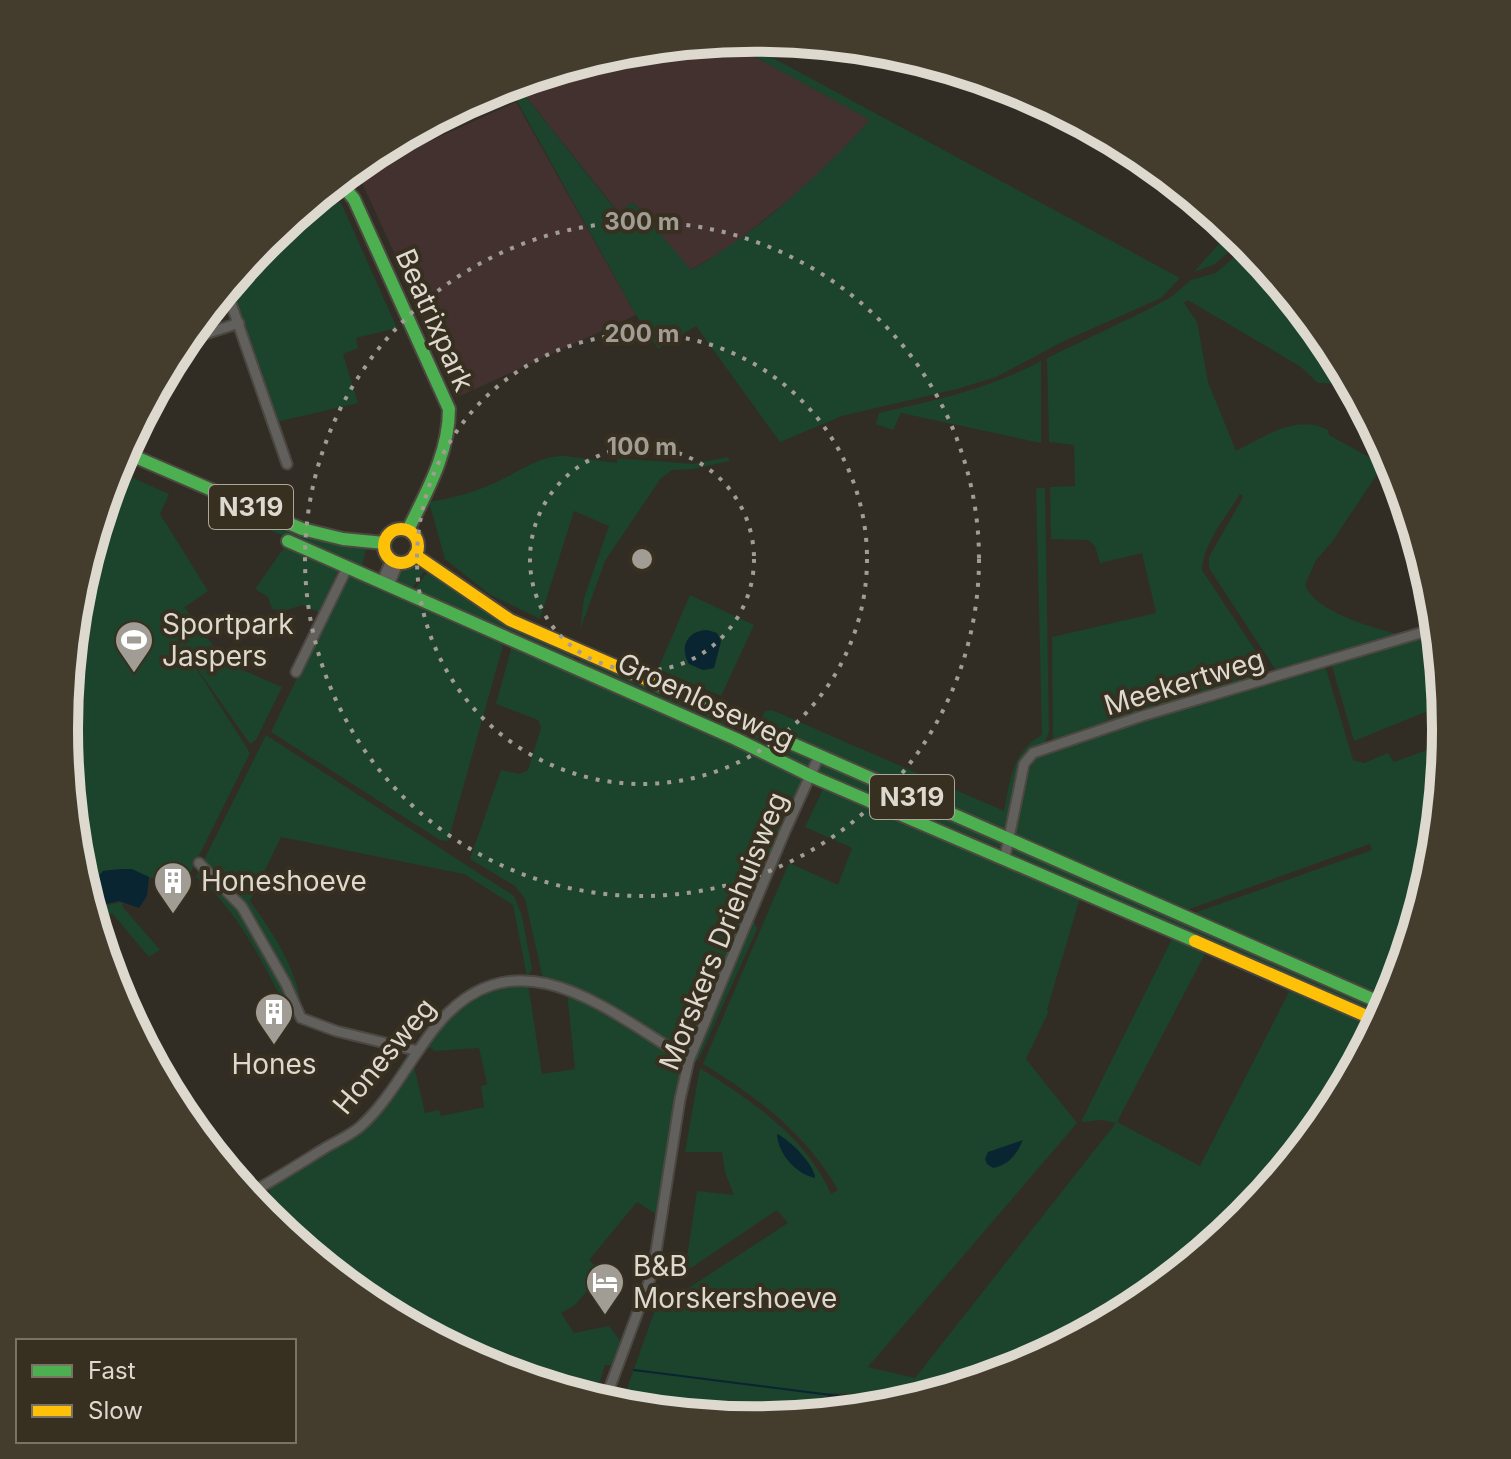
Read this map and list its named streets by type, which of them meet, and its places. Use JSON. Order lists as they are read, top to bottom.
{
  "streets": {
    "street": [
      "Beatrixpark",
      "N319",
      "Meekertweg",
      "Groenloseweg",
      "Morskers Driehuisweg",
      "Honesweg"
    ]
  },
  "crossings": [
    ["Beatrixpark", "N319"],
    ["Beatrixpark", "Groenloseweg"],
    ["N319", "Groenloseweg"],
    ["Meekertweg", "Groenloseweg"],
    ["Groenloseweg", "Morskers Driehuisweg"],
    ["Morskers Driehuisweg", "Honesweg"]
  ],
  "places": {
    "sports": ["Sportpark Jaspers"],
    "building": ["Honeshoeve", "Hones"],
    "hotel": ["B&B Morskershoeve"]
  },
  "legend": ["Fast", "Slow"],
  "rings": ["300 m", "200 m", "100 m"]
}
